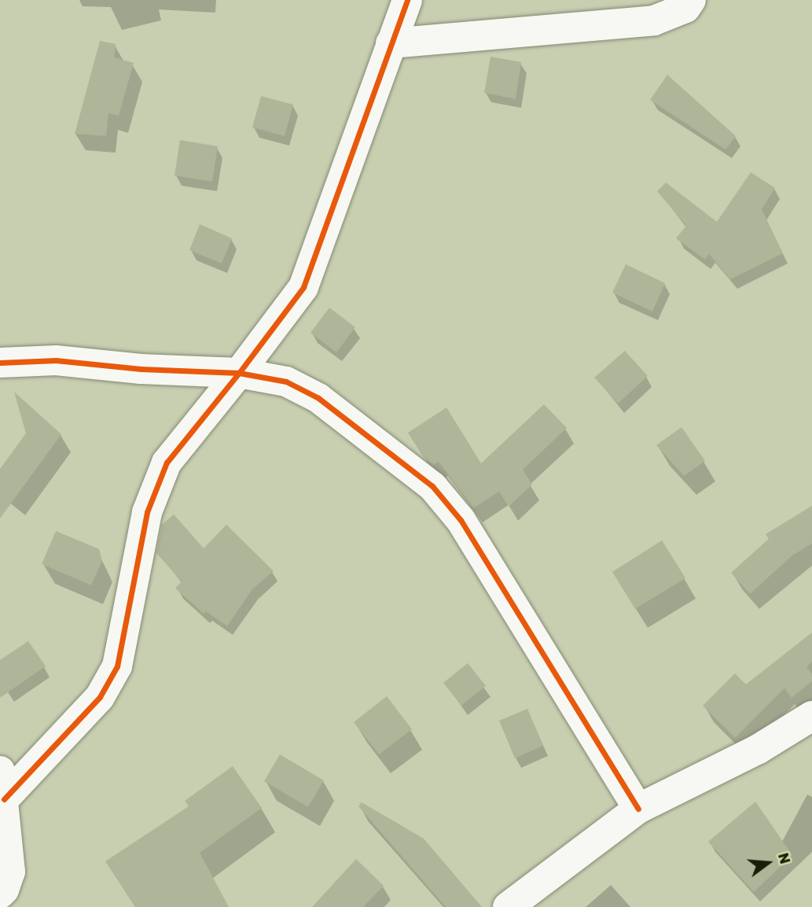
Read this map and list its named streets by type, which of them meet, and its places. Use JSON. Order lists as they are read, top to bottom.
{
  "north": "right"
}
